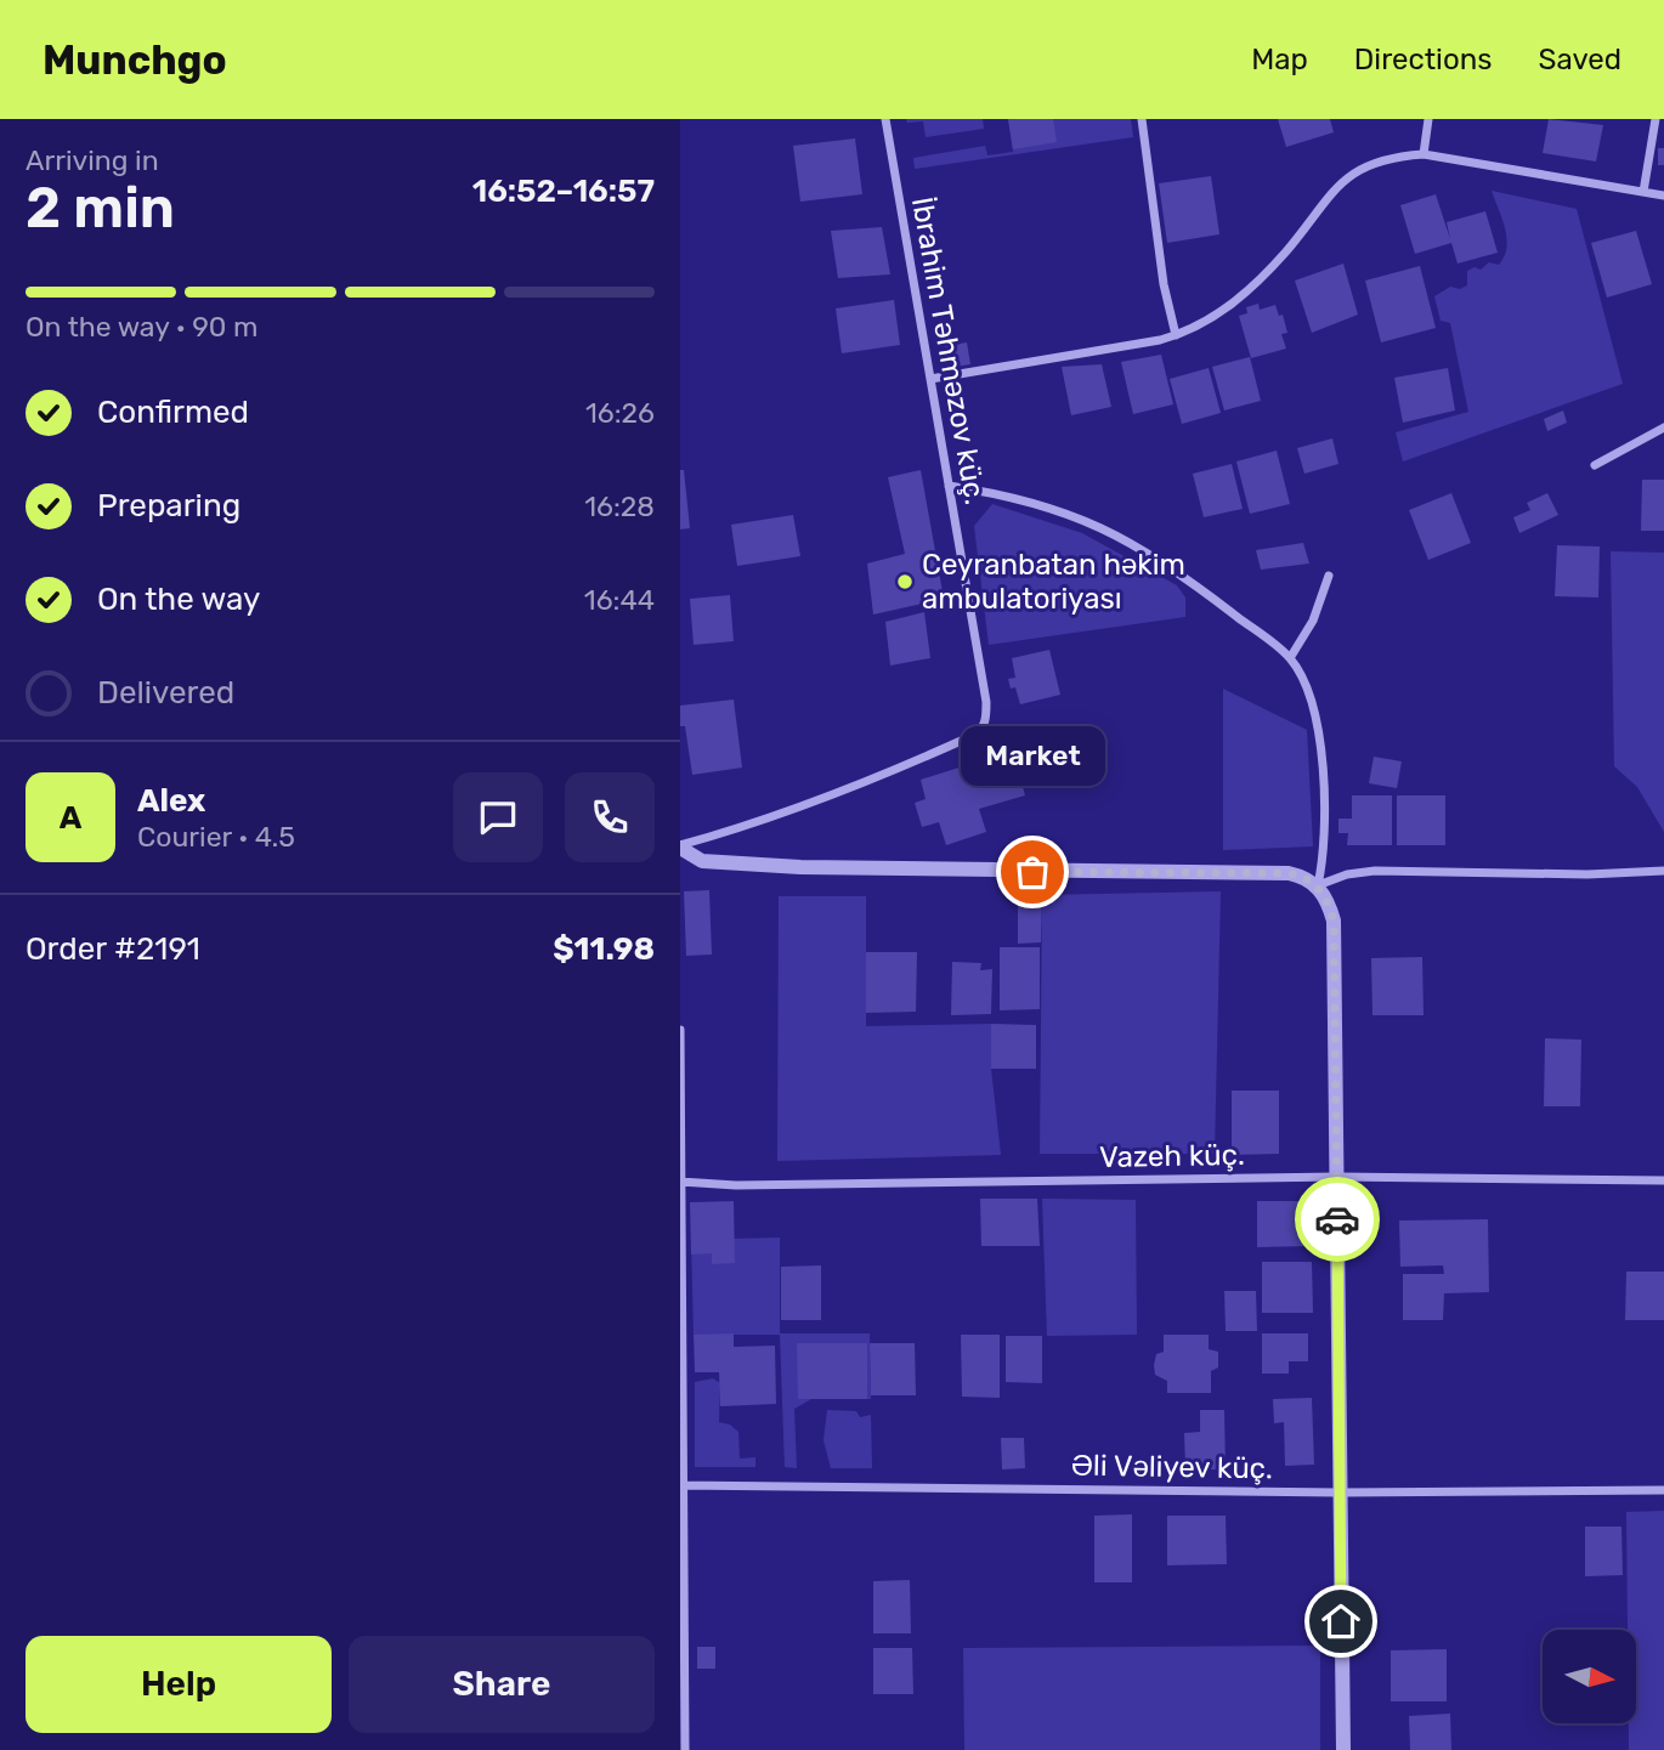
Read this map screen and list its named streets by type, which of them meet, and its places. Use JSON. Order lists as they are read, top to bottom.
{
  "streets": {
    "street": ["İbrahim Təhməzov küç.", "Vazeh küç.", "Əli Vəliyev küç."]
  },
  "places": ["Ceyranbatan həkim ambulatoriyası", "Market"],
  "north": "right",
  "page": {
    "header": "Munchgo",
    "nav": ["Map", "Directions", "Saved"],
    "heading": ["2 min", "Arriving in", "16:52–16:57"],
    "panel": [
      "Alex",
      "Courier · 4.5",
      "Order #2191",
      "$11.98"
    ],
    "bar": "On the way · 90 m",
    "list": [
      ["Confirmed", "16:26"],
      ["Preparing", "16:28"],
      ["On the way", "16:44"],
      "Delivered"
    ],
    "bubble": "Market",
    "round": "A",
    "buttons": ["Help", "Share"]
  }
}
